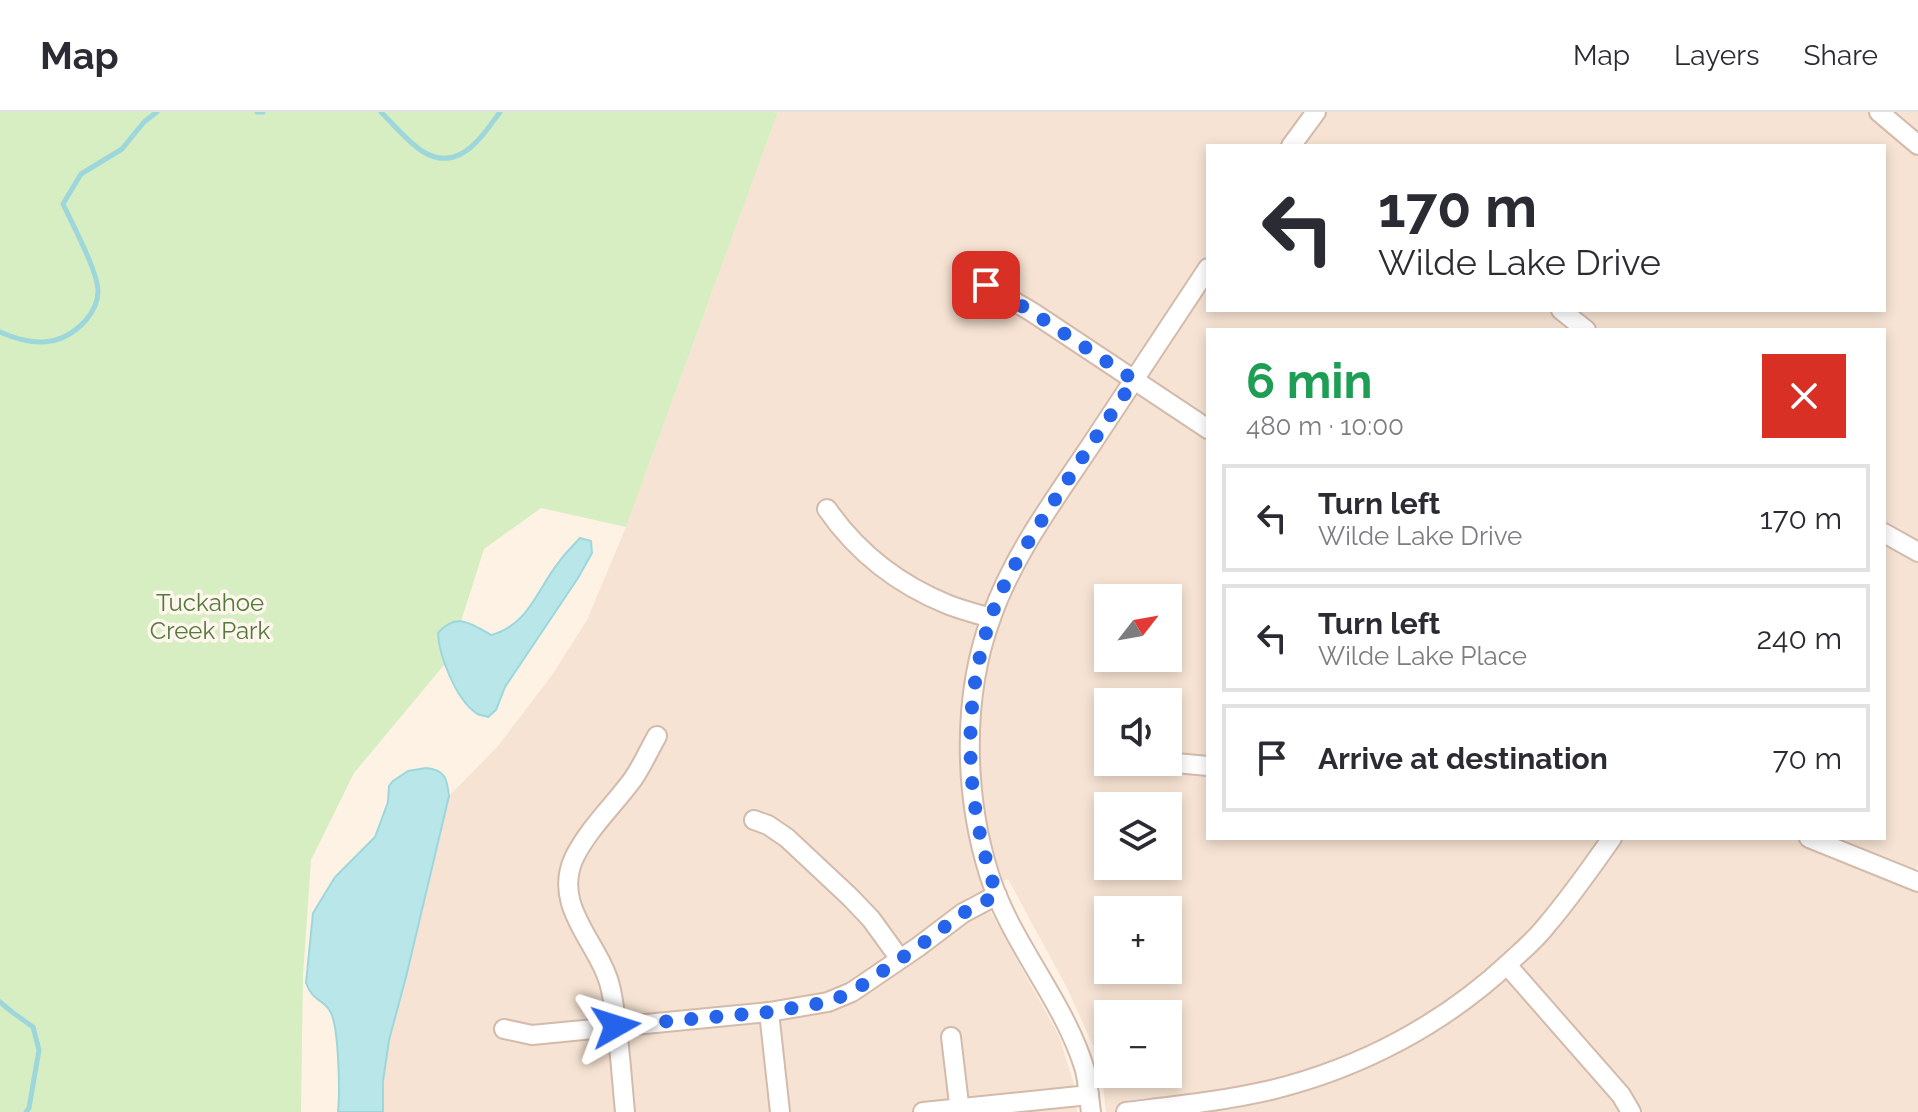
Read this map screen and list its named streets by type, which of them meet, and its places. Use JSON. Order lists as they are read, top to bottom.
{
  "parks": ["Tuckahoe Creek Park"],
  "north": "top right",
  "page": {
    "header": "Map",
    "nav": ["Map", "Layers", "Share"],
    "turn": ["170 m", "Wilde Lake Drive"],
    "heading": ["6 min", "480 m · 10:00"],
    "list": [
      {
        "name": "Turn left",
        "note": "Wilde Lake Drive",
        "value": "170 m"
      },
      {
        "name": "Turn left",
        "note": "Wilde Lake Place",
        "value": "240 m"
      },
      {
        "name": "Arrive at destination",
        "value": "70 m"
      }
    ],
    "map_buttons": ["+", "−"]
  }
}
